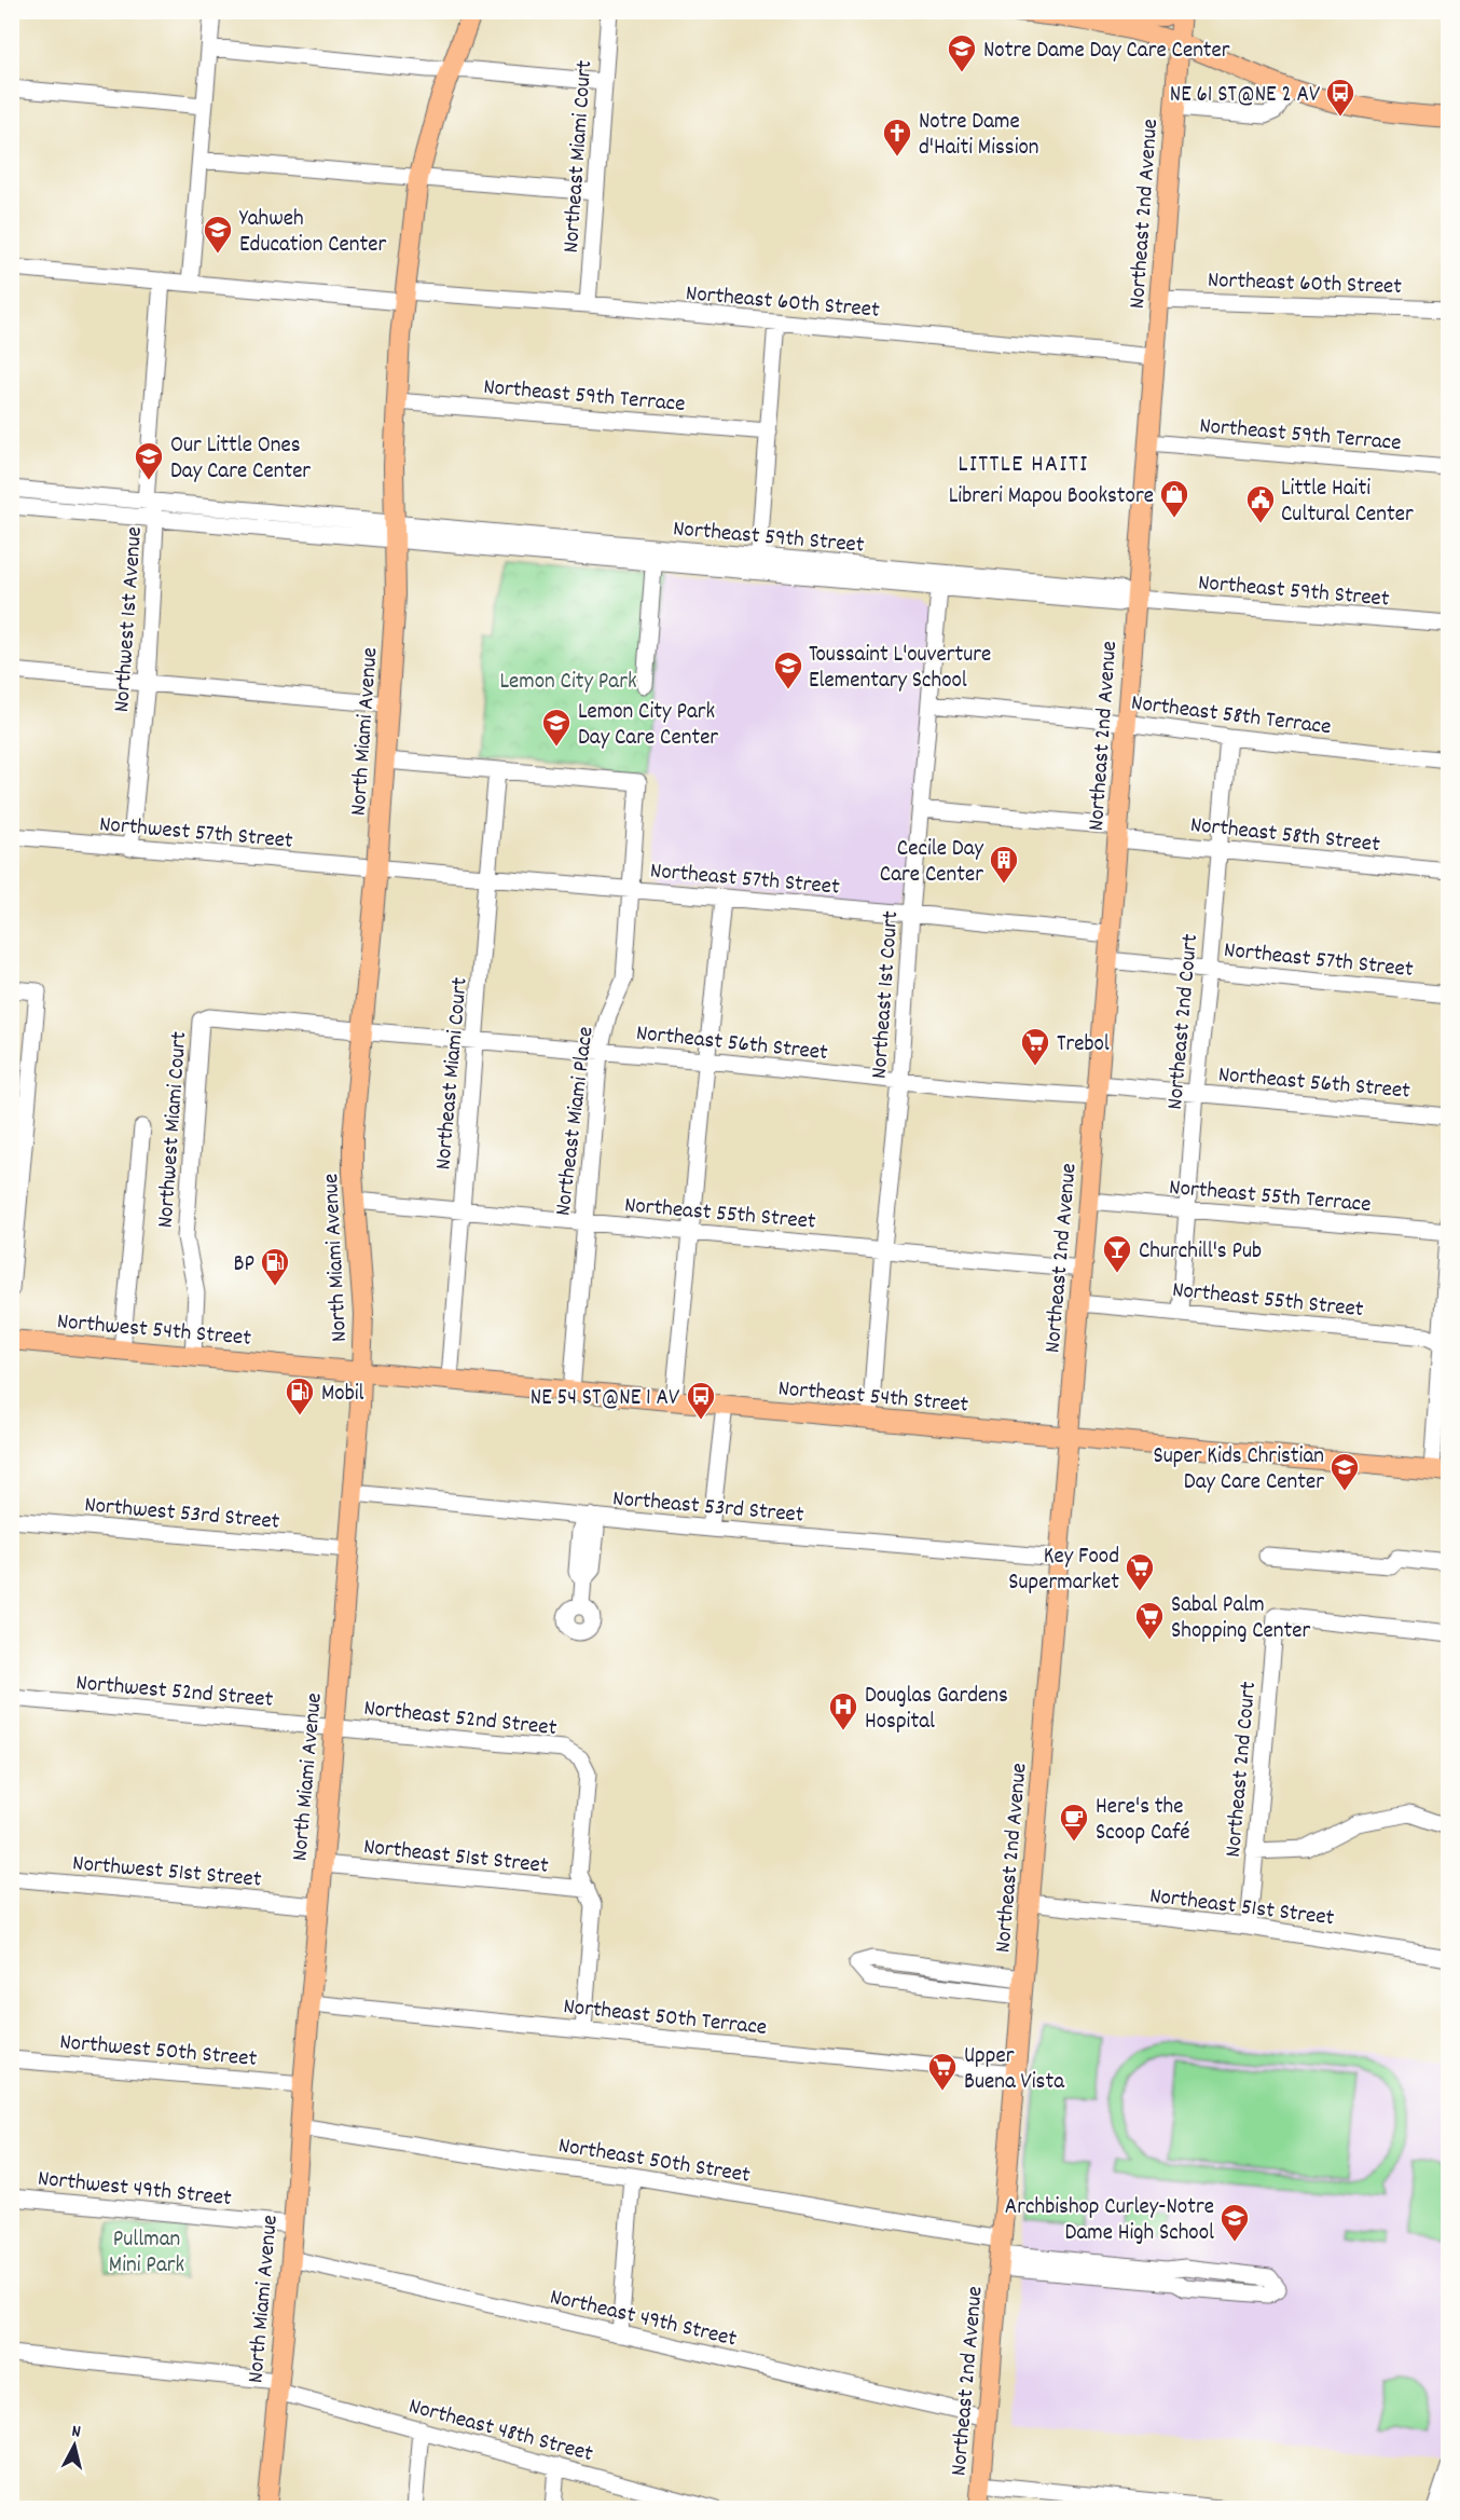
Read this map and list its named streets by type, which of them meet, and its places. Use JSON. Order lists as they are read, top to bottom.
{
  "streets": {
    "main road": [
      "Northeast 2nd Avenue",
      "North Miami Avenue",
      "Northwest 54th Street",
      "Northeast 54th Street"
    ],
    "street": [
      "Northeast Miami Court",
      "Northeast 60th Street",
      "Northeast 59th Terrace",
      "Northeast 59th Street",
      "Northwest 1st Avenue",
      "Northeast 58th Terrace",
      "Northwest 57th Street",
      "Northeast 58th Street",
      "Northeast 57th Street",
      "Northeast 1st Court",
      "Northeast 2nd Court",
      "Northeast 56th Street",
      "Northeast Miami Place",
      "Northwest Miami Court",
      "Northeast 55th Terrace",
      "Northeast 55th Street",
      "Northeast 53rd Street",
      "Northwest 53rd Street",
      "Northwest 52nd Street",
      "Northeast 52nd Street",
      "Northeast 51st Street",
      "Northwest 51st Street",
      "Northeast 50th Terrace",
      "Northwest 50th Street",
      "Northeast 50th Street",
      "Northwest 49th Street",
      "Northeast 49th Street",
      "Northeast 48th Street"
    ]
  },
  "crossings": [
    ["Northeast Miami Court", "Northeast 60th Street"],
    ["Northeast Miami Court", "Northeast 57th Street"],
    ["Northeast Miami Court", "Northeast 56th Street"],
    ["Northeast Miami Court", "Northeast Miami Place"],
    ["Northeast Miami Court", "Northeast 55th Street"],
    ["Northeast Miami Court", "Northeast 54th Street"],
    ["Northeast 2nd Avenue", "Northeast 60th Street"],
    ["Northeast 2nd Avenue", "Northeast 59th Terrace"],
    ["Northeast 2nd Avenue", "Northeast 59th Street"],
    ["Northeast 2nd Avenue", "Northeast 58th Terrace"],
    ["Northeast 2nd Avenue", "Northeast 58th Street"],
    ["Northeast 2nd Avenue", "Northeast 57th Street"],
    ["Northeast 2nd Avenue", "Northeast 56th Street"],
    ["Northeast 2nd Avenue", "Northeast 55th Terrace"],
    ["Northeast 2nd Avenue", "Northeast 55th Street"],
    ["Northeast 2nd Avenue", "Northeast 54th Street"],
    ["Northeast 2nd Avenue", "Northeast 53rd Street"],
    ["Northeast 2nd Avenue", "Northeast 51st Street"],
    ["Northeast 2nd Avenue", "Northeast 50th Terrace"],
    ["Northeast 2nd Avenue", "Northeast 50th Street"],
    ["Northeast 2nd Avenue", "Northeast 49th Street"],
    ["Northeast 60th Street", "Northwest 1st Avenue"],
    ["Northeast 60th Street", "North Miami Avenue"],
    ["Northeast 59th Terrace", "North Miami Avenue"],
    ["Northeast 59th Street", "North Miami Avenue"],
    ["Northeast 59th Street", "Northeast 1st Court"],
    ["Northwest 1st Avenue", "Northwest 57th Street"],
    ["Northeast 58th Terrace", "Northeast 1st Court"],
    ["Northeast 58th Terrace", "Northeast 2nd Court"],
    ["North Miami Avenue", "Northwest 57th Street"],
    ["North Miami Avenue", "Northeast 57th Street"],
    ["North Miami Avenue", "Northeast 56th Street"],
    ["North Miami Avenue", "Northeast 55th Street"],
    ["North Miami Avenue", "Northeast 54th Street"],
    ["North Miami Avenue", "Northeast 53rd Street"],
    ["North Miami Avenue", "Northwest 53rd Street"],
    ["North Miami Avenue", "Northwest 52nd Street"],
    ["North Miami Avenue", "Northeast 52nd Street"],
    ["North Miami Avenue", "Northeast 51st Street"],
    ["North Miami Avenue", "Northwest 51st Street"],
    ["North Miami Avenue", "Northeast 50th Terrace"],
    ["North Miami Avenue", "Northwest 50th Street"],
    ["North Miami Avenue", "Northeast 50th Street"],
    ["North Miami Avenue", "Northwest 49th Street"],
    ["North Miami Avenue", "Northeast 49th Street"],
    ["North Miami Avenue", "Northeast 48th Street"],
    ["Northwest 57th Street", "Northeast 57th Street"],
    ["Northeast 58th Street", "Northeast 1st Court"],
    ["Northeast 58th Street", "Northeast 2nd Court"],
    ["Northeast 57th Street", "Northeast 1st Court"],
    ["Northeast 57th Street", "Northeast 2nd Court"],
    ["Northeast 57th Street", "Northeast Miami Place"],
    ["Northeast 1st Court", "Northeast 56th Street"],
    ["Northeast 1st Court", "Northeast 55th Street"],
    ["Northeast 1st Court", "Northeast 54th Street"],
    ["Northeast 2nd Court", "Northeast 56th Street"],
    ["Northeast 2nd Court", "Northeast 55th Terrace"],
    ["Northeast 2nd Court", "Northeast 55th Street"],
    ["Northeast 2nd Court", "Northeast 51st Street"],
    ["Northeast 56th Street", "Northeast Miami Place"],
    ["Northeast 56th Street", "Northwest Miami Court"],
    ["Northeast Miami Place", "Northeast 55th Street"],
    ["Northeast Miami Place", "Northeast 54th Street"],
    ["Northwest Miami Court", "Northwest 54th Street"],
    ["Northwest 54th Street", "Northeast 54th Street"],
    ["Northwest 52nd Street", "Northeast 52nd Street"],
    ["Northeast 52nd Street", "Northeast 51st Street"]
  ],
  "districts": ["LITTLE HAITI"],
  "parks": ["Lemon City Park", "Pullman Mini Park"],
  "places": {
    "school or university": [
      "Notre Dame Day Care Center",
      "Yahweh Education Center",
      "Our Little Ones Day Care Center",
      "Toussaint L'ouverture Elementary School",
      "Lemon City Park Day Care Center",
      "Super Kids Christian Day Care Center",
      "Archbishop Curley-Notre Dame High School"
    ],
    "bus stop": ["NE 61 ST@NE 2 AV", "NE 54 ST@NE 1 AV"],
    "church": ["Notre Dame d'Haiti Mission"],
    "shop": ["Libreri Mapou Bookstore"],
    "public building": ["Little Haiti Cultural Center"],
    "building": ["Cecile Day Care Center"],
    "supermarket": [
      "Trebol",
      "Key Food Supermarket",
      "Sabal Palm Shopping Center",
      "Upper Buena Vista"
    ],
    "bar": ["Churchill's Pub"],
    "fuel station": ["BP", "Mobil"],
    "hospital": ["Douglas Gardens Hospital"],
    "cafe": ["Here's the Scoop Café"]
  },
  "north": "top"
}
